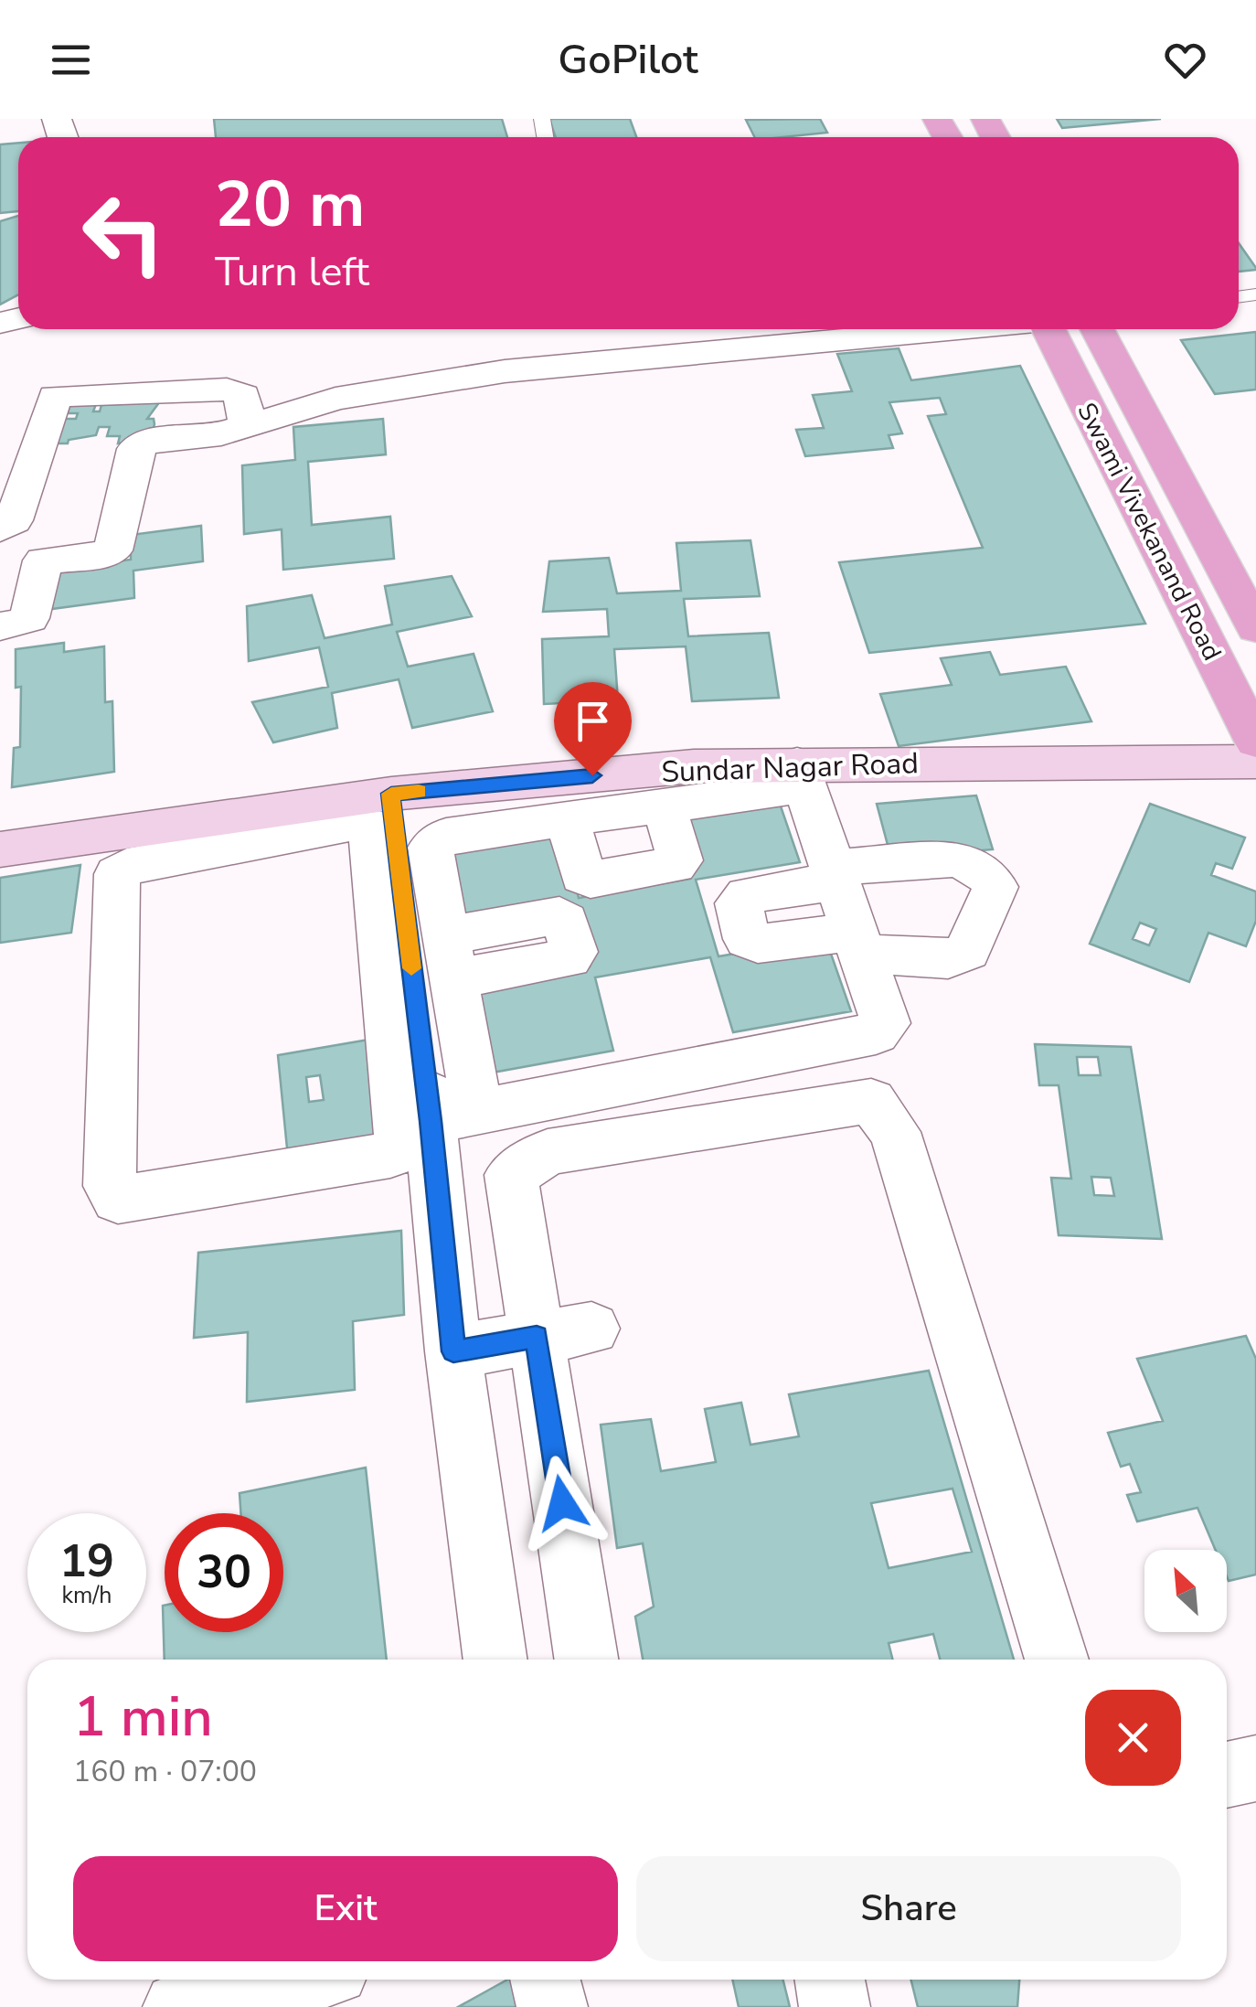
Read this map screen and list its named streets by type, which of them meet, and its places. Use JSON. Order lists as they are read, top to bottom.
{
  "streets": {
    "main road": ["Swami Vivekanand Road"],
    "street": ["Sundar Nagar Road"]
  },
  "north": "top left",
  "page": {
    "header": "GoPilot",
    "turn": ["20 m", "Turn left"],
    "speed": "19 km/h",
    "limit": "30",
    "heading": ["1 min", "160 m · 07:00"],
    "buttons": ["Exit", "Share"]
  }
}
